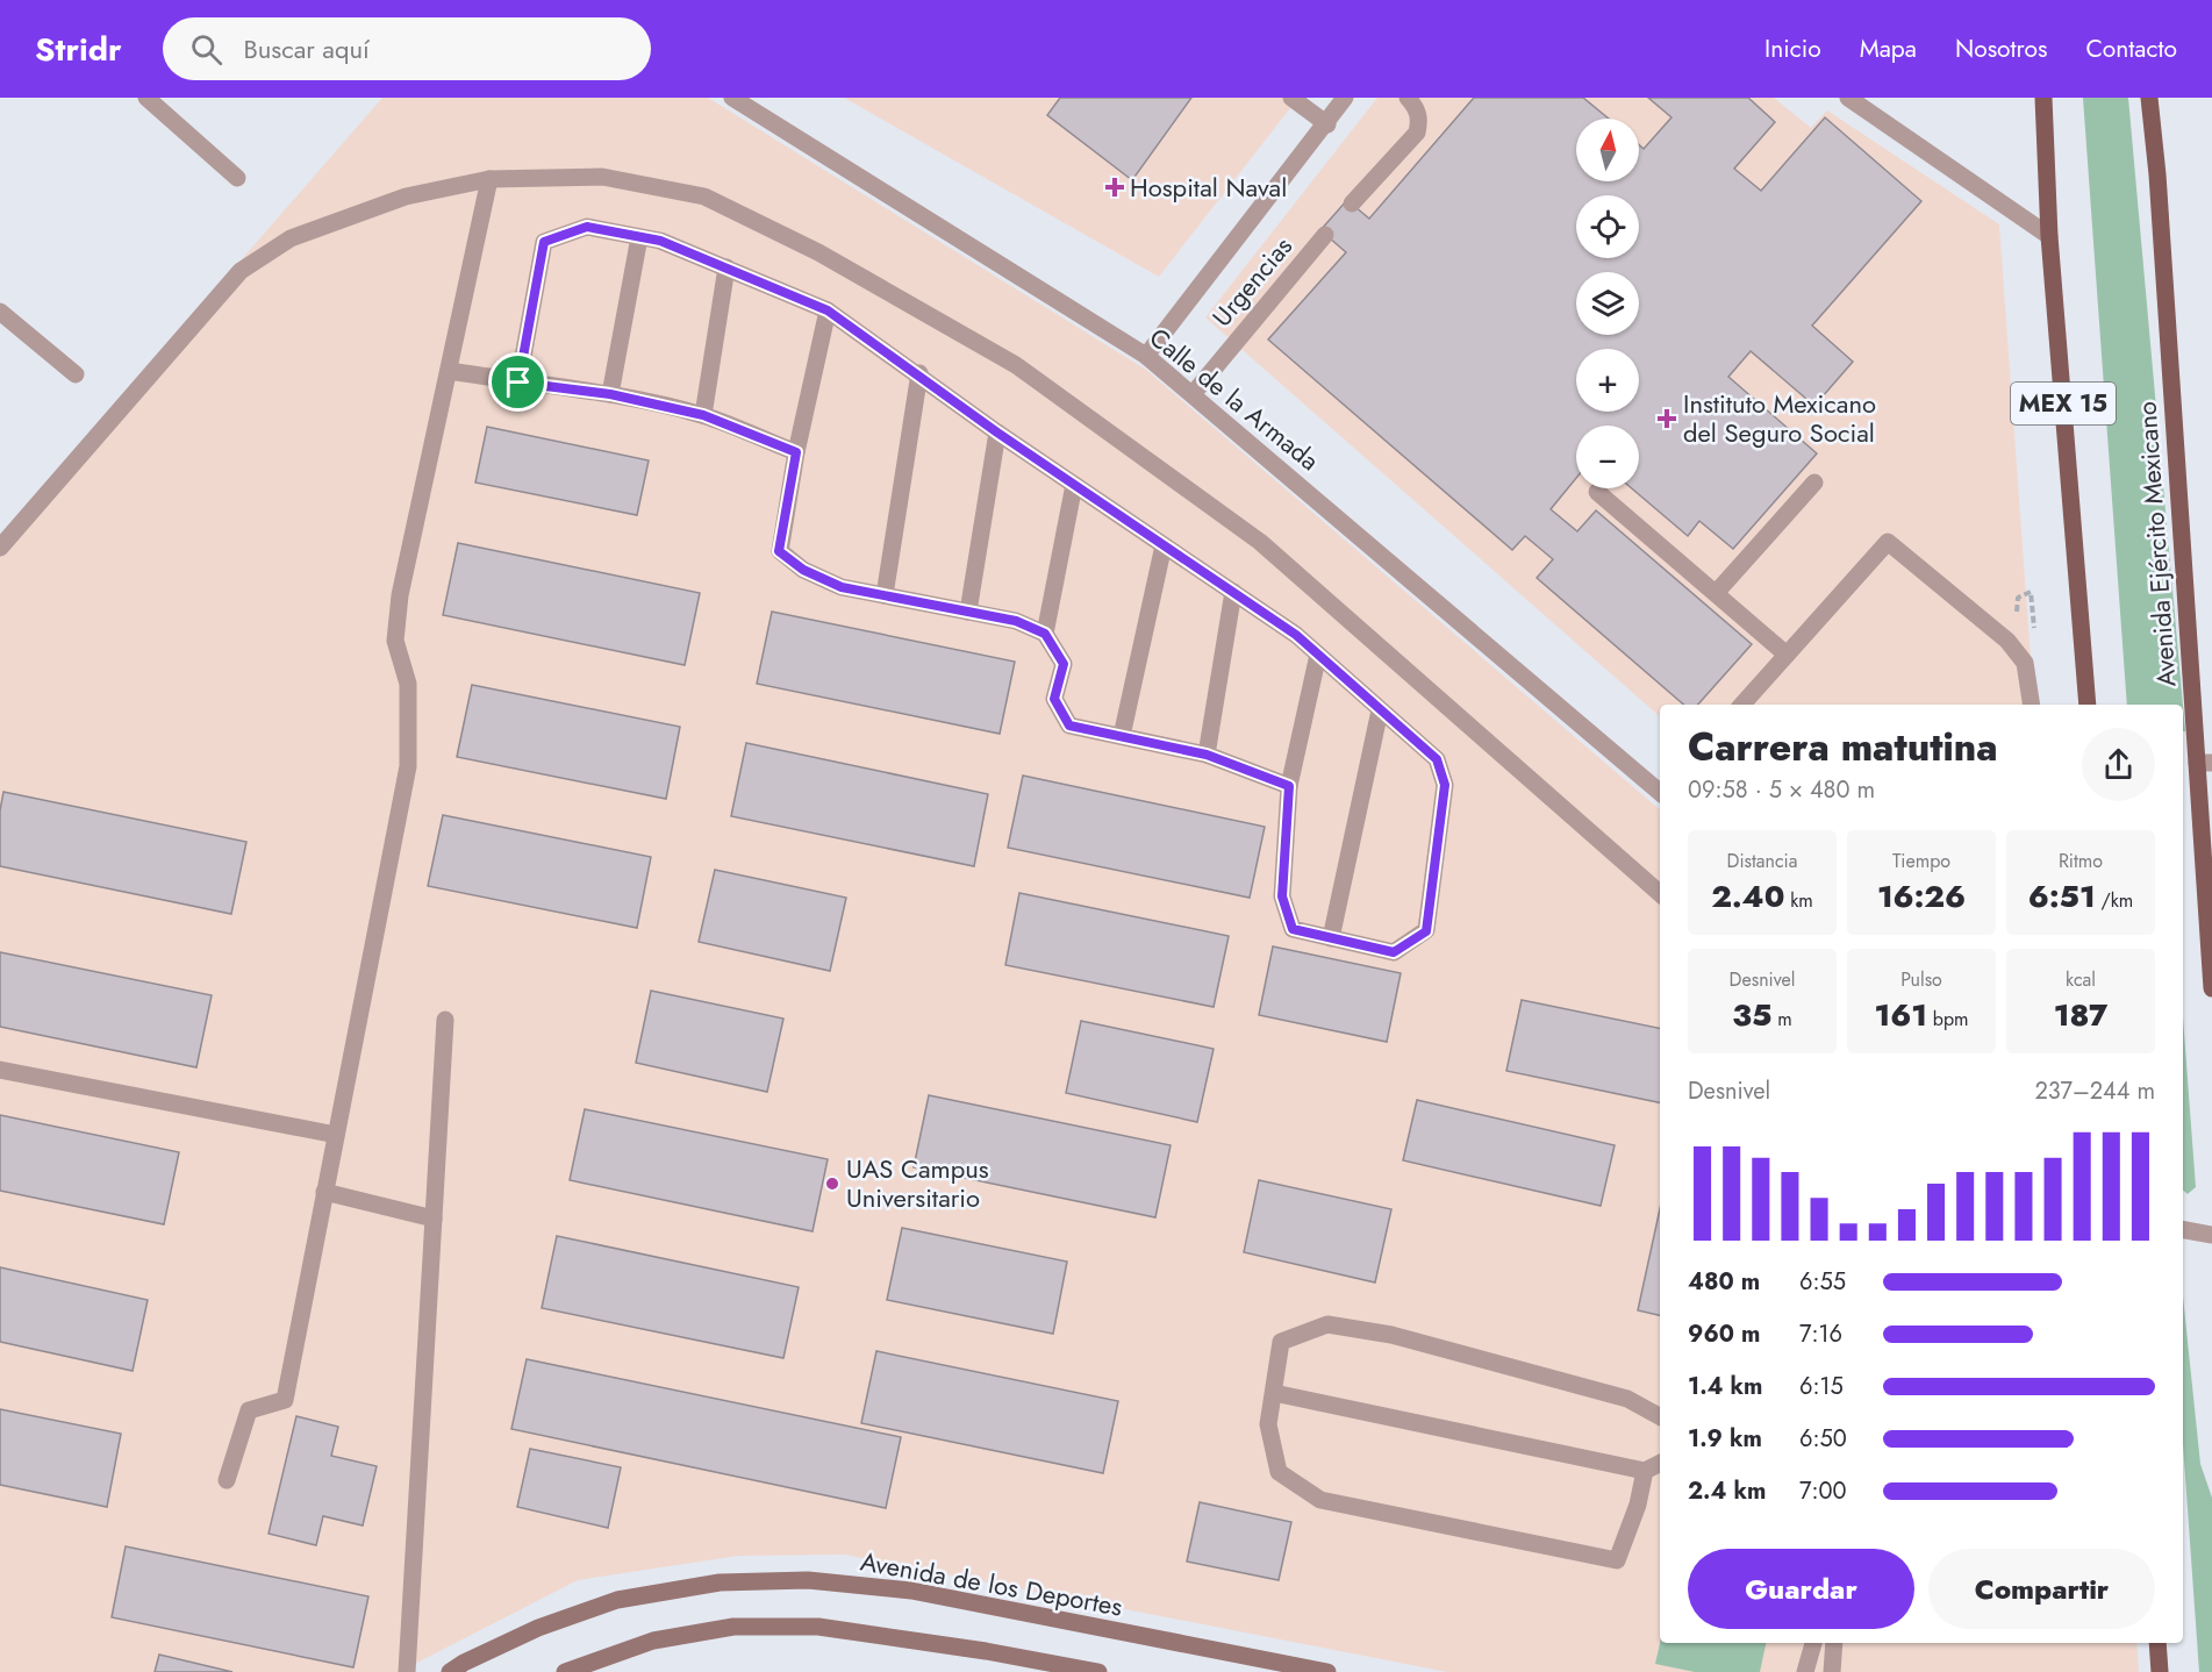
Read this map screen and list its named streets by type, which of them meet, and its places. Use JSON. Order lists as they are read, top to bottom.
{
  "streets": {
    "main road": ["MEX 15", "Avenida Ejército Mexicano", "Avenida de los Deportes"],
    "street": ["Urgencias", "Calle de la Armada"]
  },
  "crossings": [
    ["Urgencias", "Calle de la Armada"]
  ],
  "places": {
    "health": ["Hospital Naval", "Instituto Mexicano del Seguro Social"],
    "other": ["UAS Campus Universitario"]
  },
  "north": "top",
  "page": {
    "header": "Stridr",
    "search": "Buscar aquí",
    "nav": [
      "Inicio",
      "Mapa",
      "Nosotros",
      "Contacto"
    ],
    "map_buttons": ["+", "−"],
    "heading": ["Carrera matutina", "09:58 · 5 × 480 m"],
    "stats": [
      ["Distancia", "2.40 km"],
      ["Tiempo", "16:26"],
      ["Ritmo", "6:51 /km"],
      ["Desnivel", "35 m"],
      ["Pulso", "161 bpm"],
      ["kcal", "187"]
    ],
    "chart": ["Desnivel", "237–244 m"],
    "list": [
      {
        "name": "480 m",
        "note": "6:55"
      },
      {
        "name": "960 m",
        "note": "7:16"
      },
      {
        "name": "1.4 km",
        "note": "6:15"
      },
      {
        "name": "1.9 km",
        "note": "6:50"
      },
      {
        "name": "2.4 km",
        "note": "7:00"
      }
    ],
    "buttons": ["Guardar", "Compartir"]
  }
}
